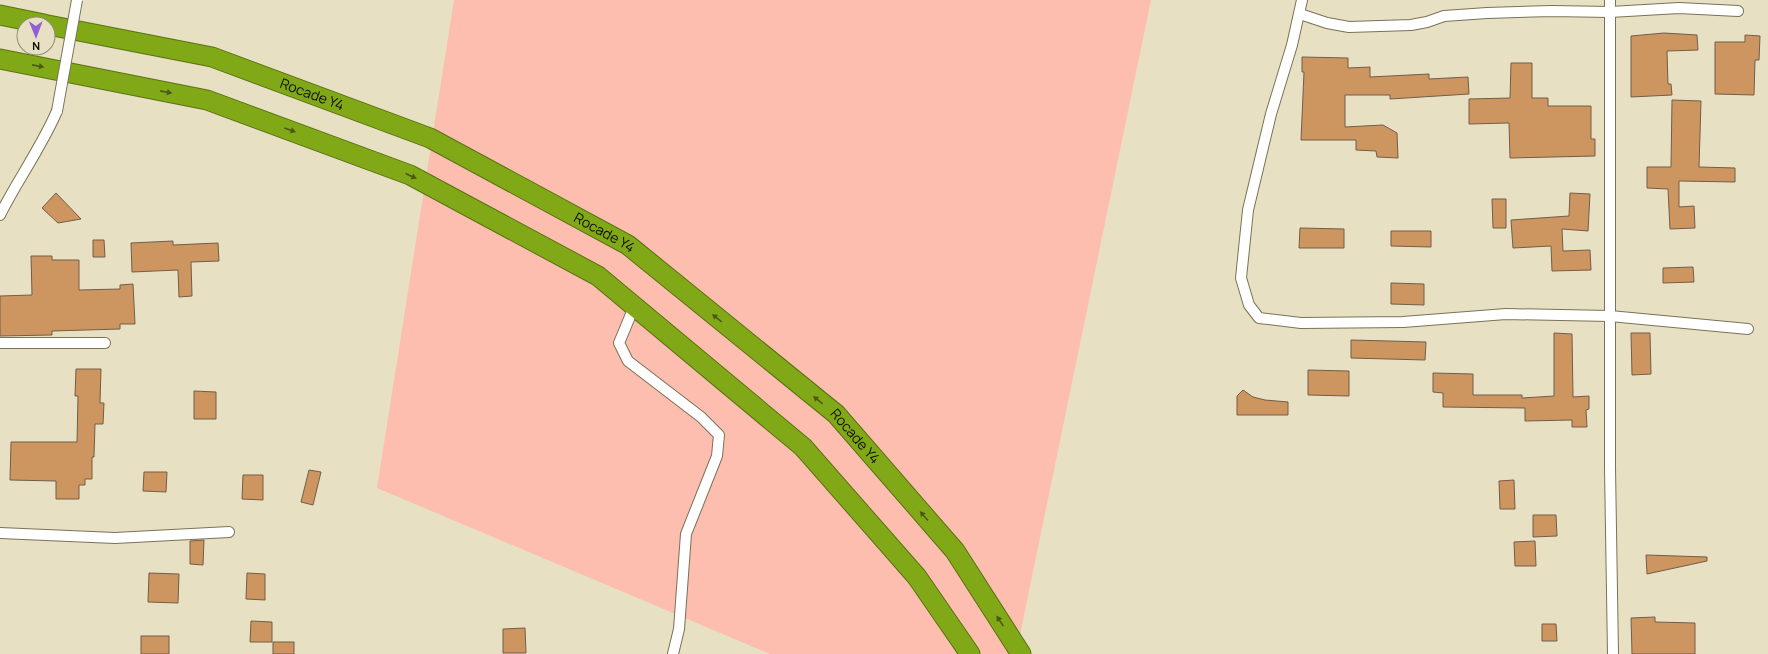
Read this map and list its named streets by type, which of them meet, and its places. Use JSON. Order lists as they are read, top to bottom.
{
  "streets": {
    "highway": ["Rocade Y4"]
  },
  "north": "bottom"
}
